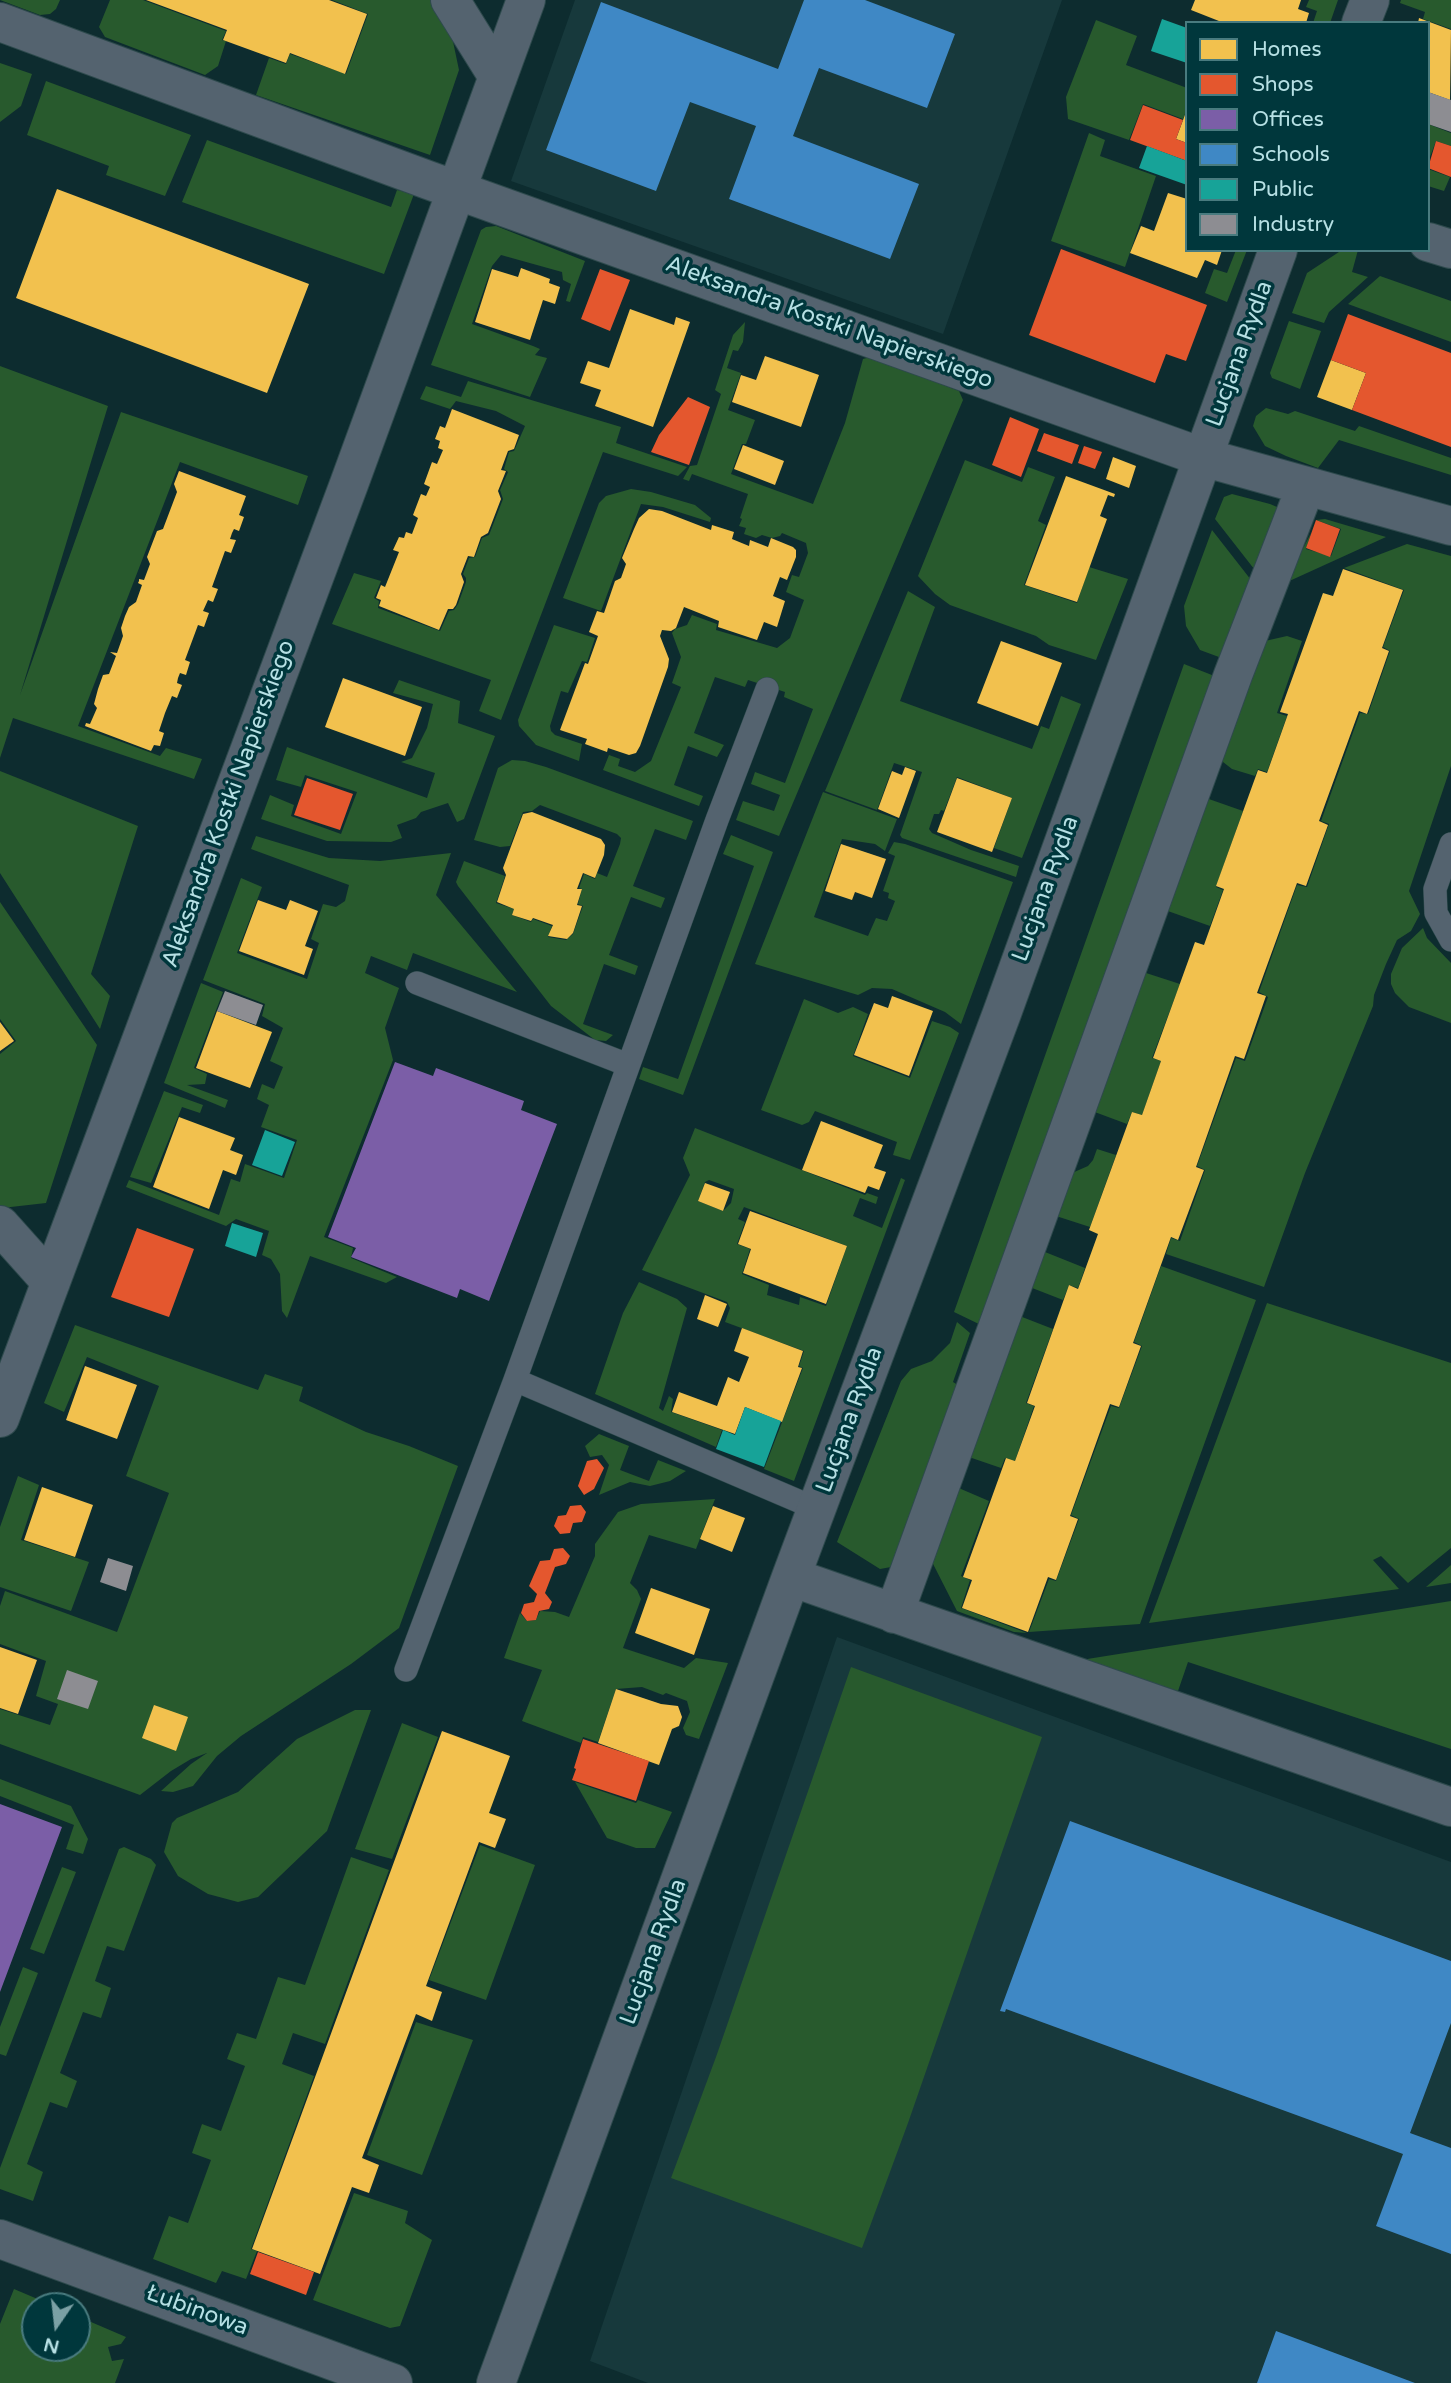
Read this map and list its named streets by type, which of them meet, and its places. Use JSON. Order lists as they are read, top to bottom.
{
  "streets": {
    "street": ["Aleksandra Kostki Napierskiego", "Lucjana Rydla", "Łubinowa"]
  },
  "crossings": [
    ["Aleksandra Kostki Napierskiego", "Lucjana Rydla"]
  ],
  "legend": [
    "Homes",
    "Shops",
    "Offices",
    "Schools",
    "Public",
    "Industry"
  ],
  "north": "bottom"
}
